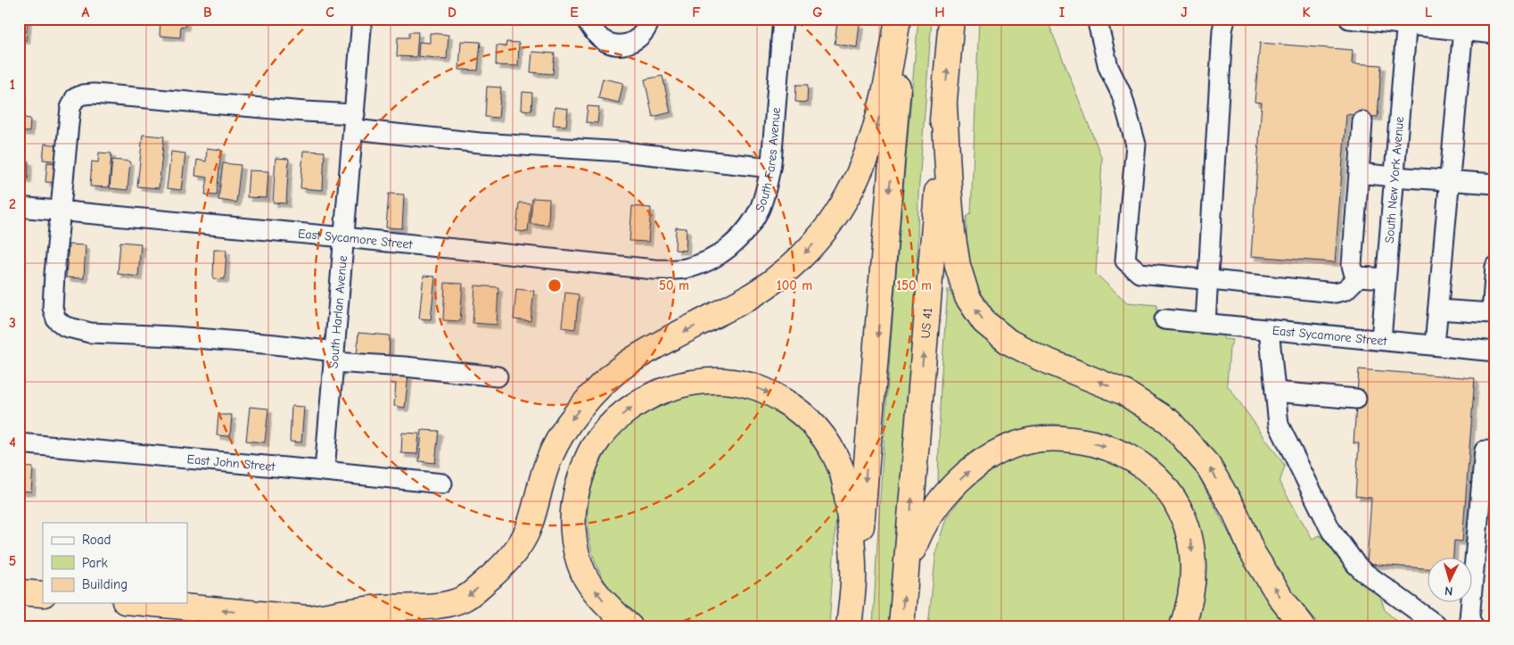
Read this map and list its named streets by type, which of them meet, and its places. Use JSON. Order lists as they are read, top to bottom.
{
  "streets": {
    "highway": ["US 41"],
    "street": [
      "South Fares Avenue",
      "South New York Avenue",
      "East Sycamore Street",
      "South Harlan Avenue",
      "East John Street"
    ]
  },
  "crossings": [
    ["South Fares Avenue", "East Sycamore Street"],
    ["South New York Avenue", "East Sycamore Street"],
    ["East Sycamore Street", "South Harlan Avenue"],
    ["South Harlan Avenue", "East John Street"]
  ],
  "legend": ["Road", "Park", "Building"],
  "north": "bottom",
  "grid": {
    "columns": [
      "A",
      "B",
      "C",
      "D",
      "E",
      "F",
      "G",
      "H",
      "I",
      "J",
      "K",
      "L"
    ],
    "rows": [
      "1",
      "2",
      "3",
      "4",
      "5"
    ]
  },
  "rings": ["50 m", "100 m", "150 m"]
}
